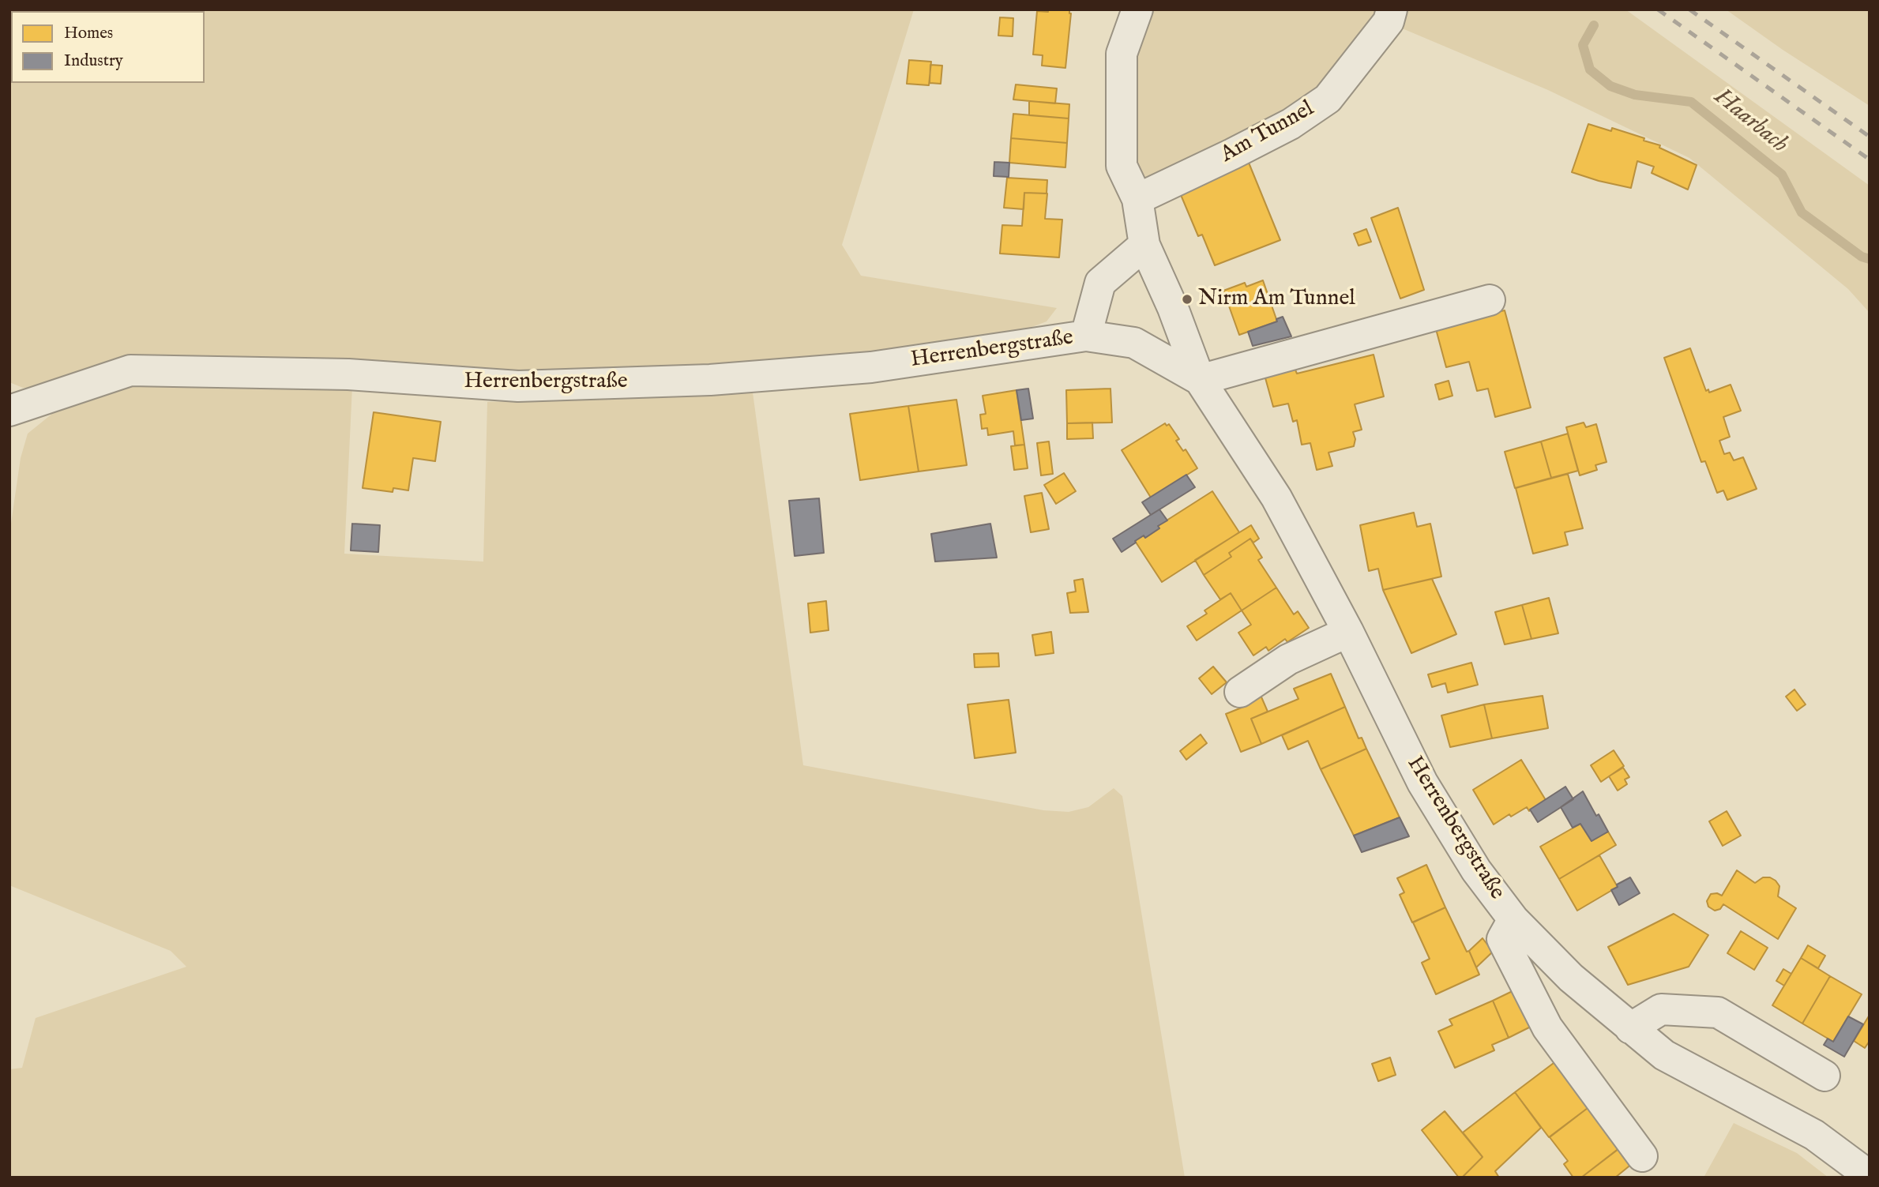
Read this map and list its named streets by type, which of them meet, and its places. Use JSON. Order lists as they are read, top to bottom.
{
  "streets": {
    "street": ["Am Tunnel", "Herrenbergstraße"]
  },
  "water": ["Haarbach"],
  "places": ["Nirm Am Tunnel"],
  "legend": ["Homes", "Industry"]
}
